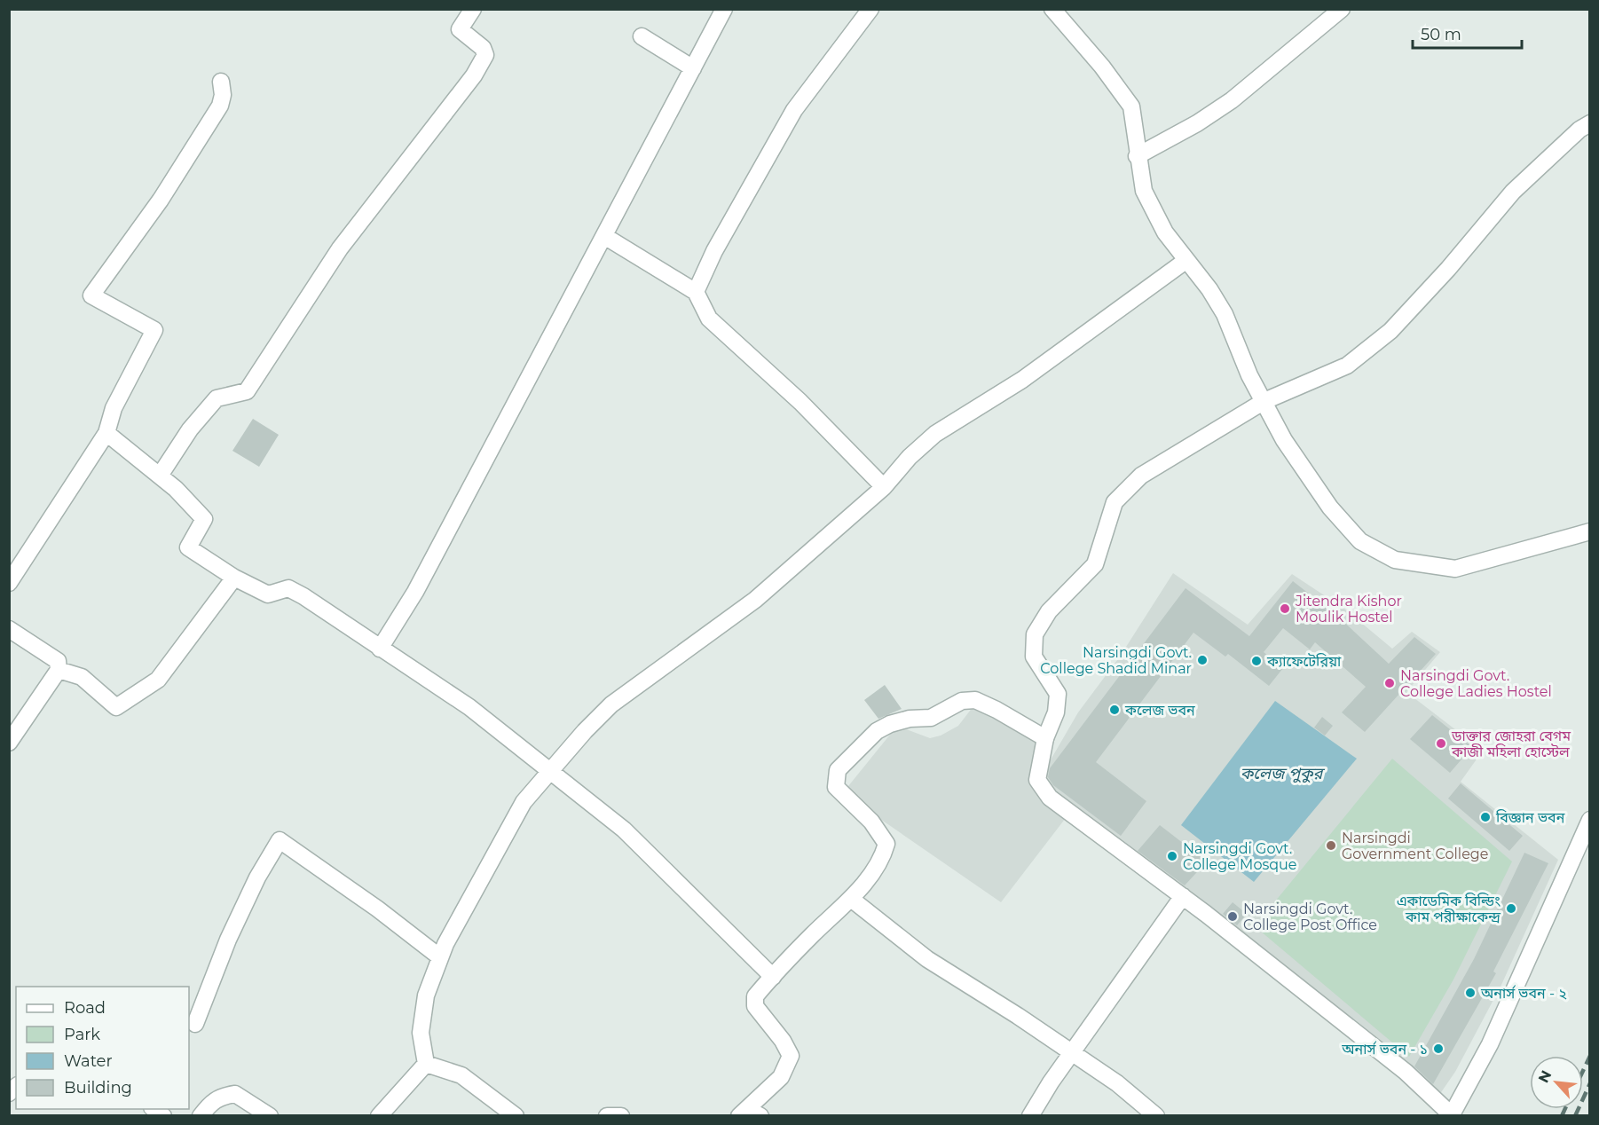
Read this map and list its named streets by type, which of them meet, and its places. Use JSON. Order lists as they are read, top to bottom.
{
  "water": ["কলেজ পুকুর"],
  "places": [
    "Jitendra Kishor Moulik Hostel",
    "Narsingdi Govt. College Shadid Minar",
    "ক্যাফেটেরিয়া",
    "Narsingdi Govt. College Ladies Hostel",
    "কলেজ ভবন",
    "ডাক্তার জোহরা বেগম কাজী মহিলা হোস্টেল",
    "বিজ্ঞান ভবন",
    "Narsingdi Government College",
    "Narsingdi Govt. College Mosque",
    "একাডেমিক বিল্ডিং কাম পরীক্ষাকেন্দ্র",
    "Narsingdi Govt. College Post Office",
    "অনার্স ভবন - ২",
    "অনার্স ভবন - ১"
  ],
  "legend": [
    "Road",
    "Park",
    "Water",
    "Building"
  ],
  "scale_bar": "50 m",
  "north": "top left"
}
